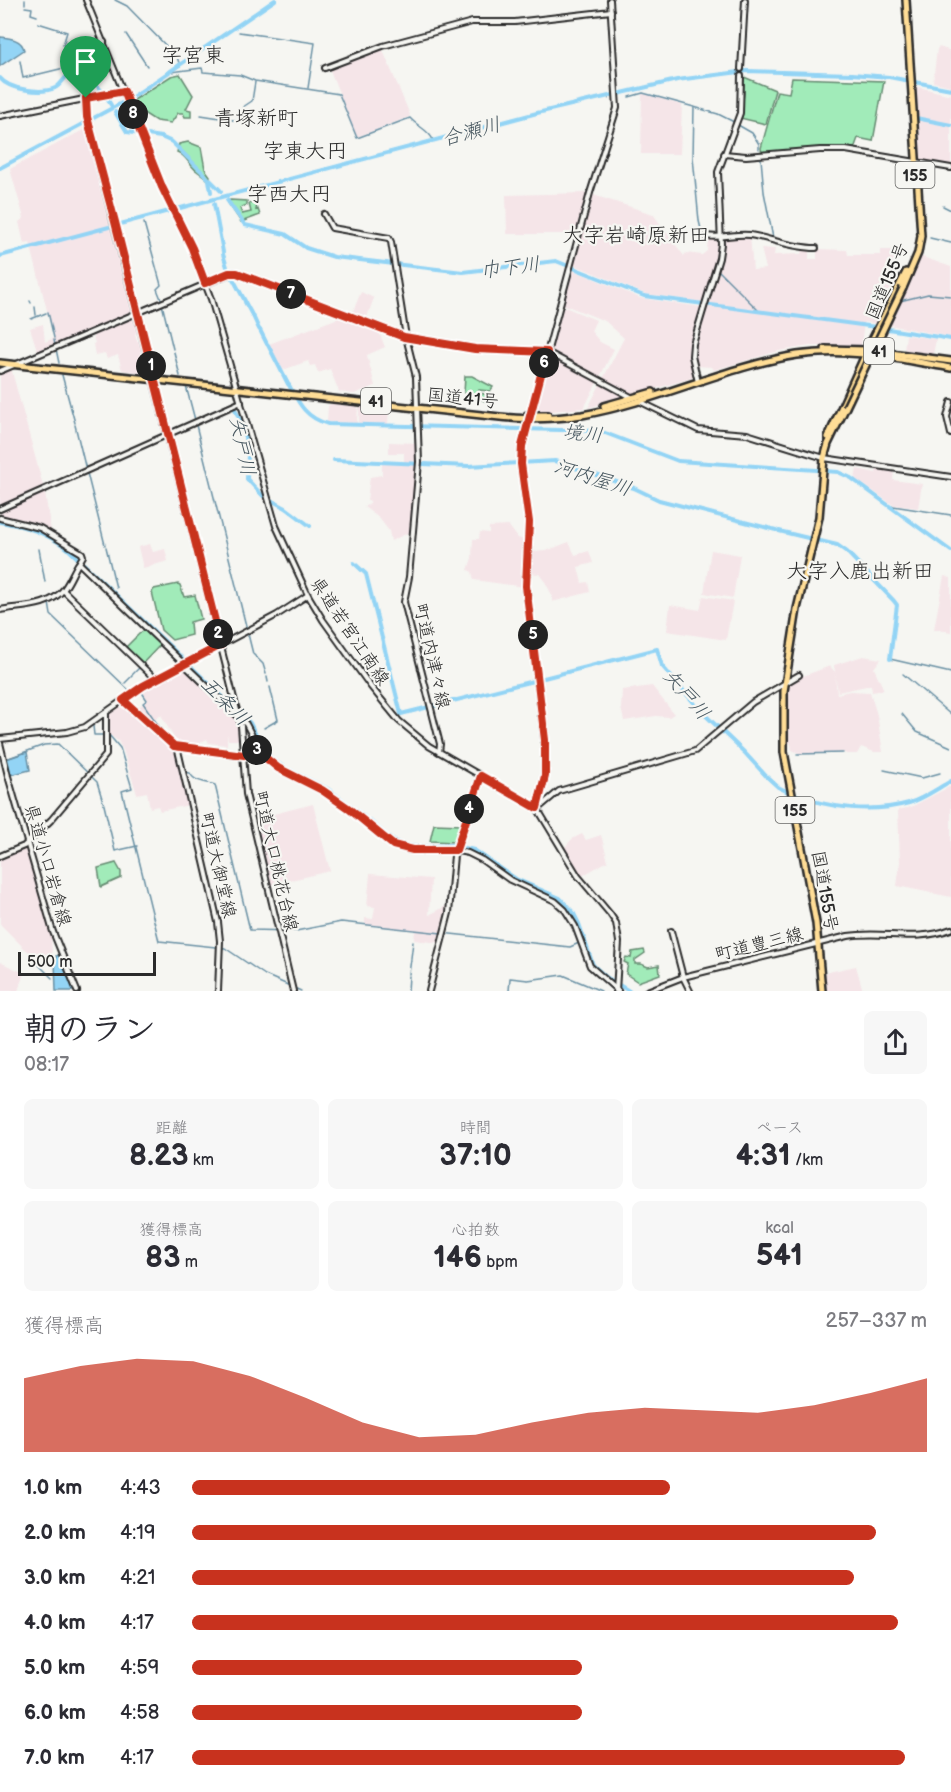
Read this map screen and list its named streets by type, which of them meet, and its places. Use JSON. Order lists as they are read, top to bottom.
{
  "streets": {
    "highway": [
      "155",
      "国道155号",
      "41",
      "国道41号"
    ],
    "street": [
      "県道若宮江南線",
      "町道内津々線",
      "町道大口桃花台線",
      "県道小口岩倉線",
      "町道大御堂線",
      "町道豊三線"
    ]
  },
  "crossings": [
    ["155", "国道155号"],
    ["155", "国道41号"],
    ["国道155号", "町道豊三線"],
    ["国道41号", "県道若宮江南線"],
    ["国道41号", "町道内津々線"],
    ["国道41号", "町道大口桃花台線"],
    ["県道若宮江南線", "町道内津々線"],
    ["県道若宮江南線", "町道大口桃花台線"]
  ],
  "districts": [
    "字宮東",
    "青塚新町",
    "字東大円",
    "字西大円",
    "大字岩崎原新田",
    "大字入鹿出新田"
  ],
  "water": [
    "合瀬川",
    "巾下川",
    "境川",
    "矢戸川",
    "河内屋川",
    "五条川"
  ],
  "scale_bar": "500 m",
  "page": {
    "pins": [
      "8",
      "7",
      "6",
      "1",
      "2",
      "5",
      "3",
      "4"
    ],
    "scale": "500 m",
    "heading": ["朝のラン", "08:17"],
    "stats": [
      ["距離", "8.23 km"],
      ["時間", "37:10"],
      ["ペース", "4:31 /km"],
      ["獲得標高", "83 m"],
      ["心拍数", "146 bpm"],
      ["kcal", "541"]
    ],
    "chart": ["獲得標高", "257–337 m"],
    "list": [
      {
        "name": "1.0 km",
        "note": "4:43"
      },
      {
        "name": "2.0 km",
        "note": "4:19"
      },
      {
        "name": "3.0 km",
        "note": "4:21"
      },
      {
        "name": "4.0 km",
        "note": "4:17"
      },
      {
        "name": "5.0 km",
        "note": "4:59"
      },
      {
        "name": "6.0 km",
        "note": "4:58"
      },
      {
        "name": "7.0 km",
        "note": "4:17"
      }
    ]
  }
}
